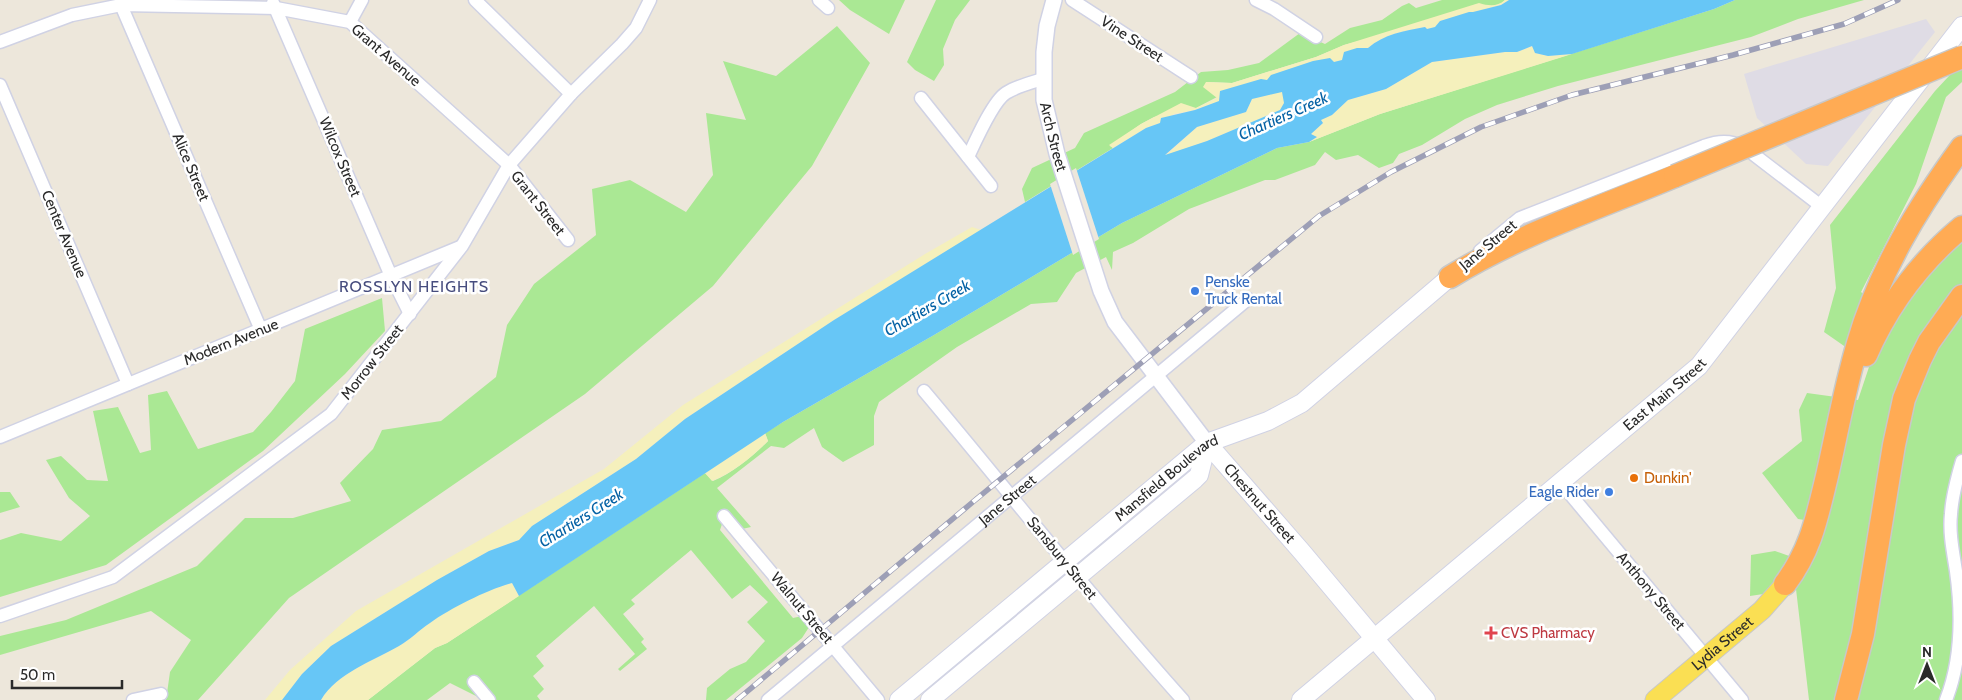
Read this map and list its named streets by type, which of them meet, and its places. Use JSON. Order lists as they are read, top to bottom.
{
  "streets": {
    "main road": [
      "Jane Street",
      "East Main Street",
      "Mansfield Boulevard",
      "Chestnut Street",
      "Lydia Street"
    ],
    "street": [
      "Vine Street",
      "Grant Avenue",
      "Arch Street",
      "Wilcox Street",
      "Alice Street",
      "Grant Street",
      "Center Avenue",
      "Modern Avenue",
      "Morrow Street",
      "Sansbury Street",
      "Anthony Street",
      "Walnut Street"
    ]
  },
  "crossings": [
    ["Grant Avenue", "Wilcox Street"],
    ["Grant Avenue", "Alice Street"],
    ["Grant Avenue", "Grant Street"],
    ["Grant Avenue", "Morrow Street"],
    ["Arch Street", "Chestnut Street"],
    ["Wilcox Street", "Modern Avenue"],
    ["Wilcox Street", "Morrow Street"],
    ["Alice Street", "Modern Avenue"],
    ["Grant Street", "Morrow Street"],
    ["Center Avenue", "Modern Avenue"],
    ["Jane Street", "East Main Street"],
    ["Jane Street", "Mansfield Boulevard"],
    ["Jane Street", "Chestnut Street"],
    ["Jane Street", "Sansbury Street"],
    ["Jane Street", "Walnut Street"],
    ["Modern Avenue", "Morrow Street"],
    ["East Main Street", "Chestnut Street"],
    ["East Main Street", "Anthony Street"],
    ["Mansfield Boulevard", "Chestnut Street"],
    ["Mansfield Boulevard", "Sansbury Street"],
    ["Anthony Street", "Lydia Street"]
  ],
  "districts": ["ROSSLYN HEIGHTS"],
  "water": ["Chartiers Creek"],
  "places": {
    "other": ["Penske Truck Rental", "Dunkin'", "Eagle Rider"],
    "health": ["CVS Pharmacy"]
  },
  "scale_bar": "50 m",
  "north": "top"
}
